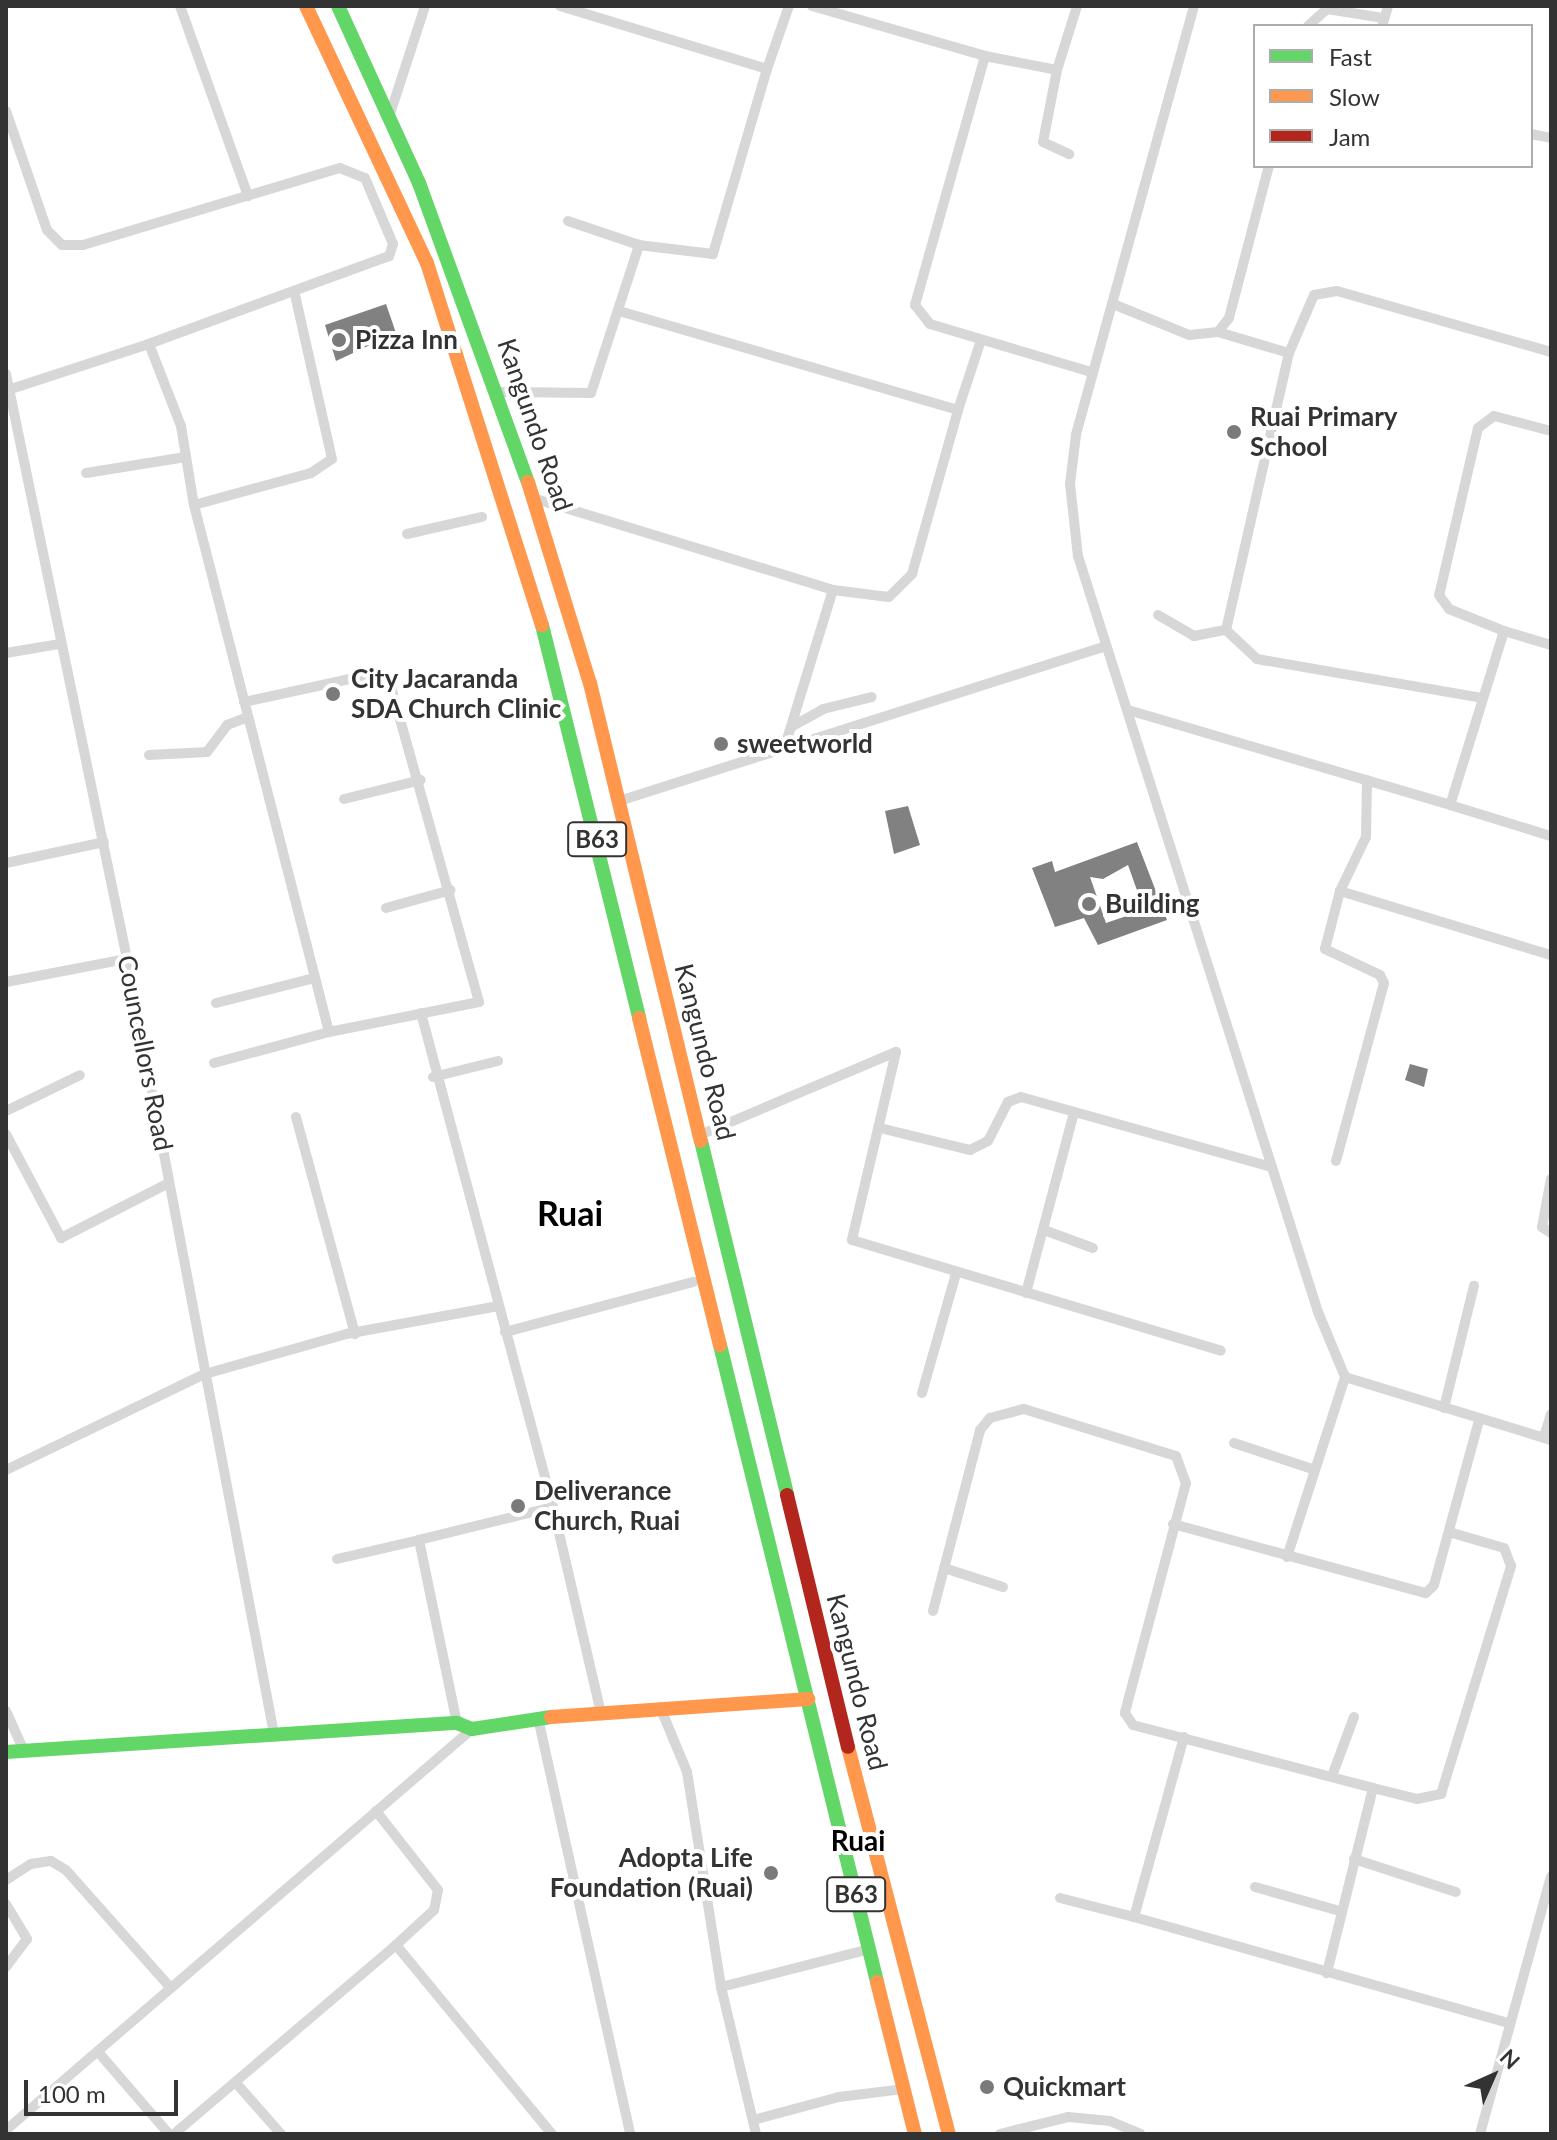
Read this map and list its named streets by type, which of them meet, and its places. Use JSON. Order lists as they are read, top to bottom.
{
  "streets": {
    "main road": ["Kangundo Road", "B63"],
    "street": ["Councellors Road"]
  },
  "districts": ["Ruai", "Ruai"],
  "places": [
    "Pizza Inn",
    "Ruai Primary School",
    "City Jacaranda SDA Church Clinic",
    "sweetworld",
    "Building",
    "Deliverance Church, Ruai",
    "Adopta Life Foundation (Ruai)",
    "Quickmart"
  ],
  "legend": ["Fast", "Slow", "Jam"],
  "scale_bar": "100 m",
  "north": "top right"
}
